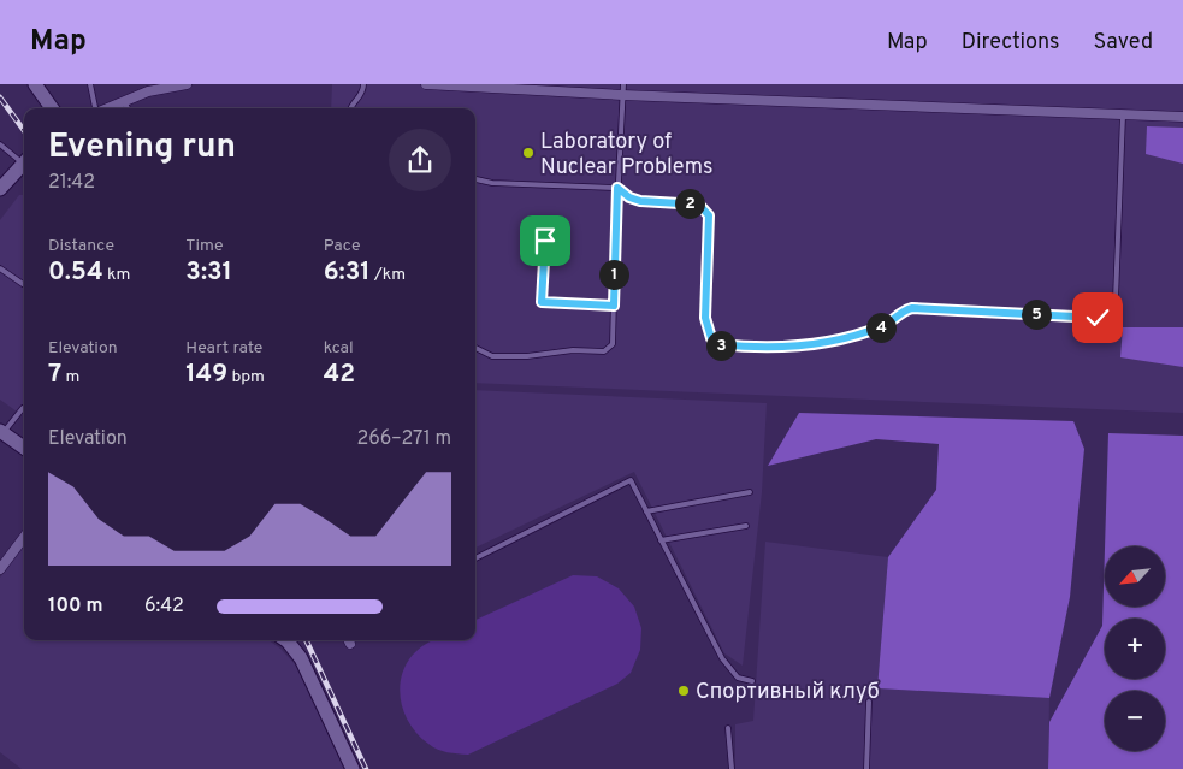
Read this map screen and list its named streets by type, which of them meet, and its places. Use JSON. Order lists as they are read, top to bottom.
{
  "places": ["Laboratory of Nuclear Problems", "Спортивный клуб"],
  "north": "bottom left",
  "page": {
    "header": "Map",
    "nav": ["Map", "Directions", "Saved"],
    "heading": ["Evening run", "21:42"],
    "pins": [
      "2",
      "1",
      "5",
      "4",
      "3"
    ],
    "stats": [
      ["Distance", "0.54 km"],
      ["Time", "3:31"],
      ["Pace", "6:31 /km"],
      ["Elevation", "7 m"],
      ["Heart rate", "149 bpm"],
      ["kcal", "42"]
    ],
    "chart": ["Elevation", "266–271 m"],
    "map_buttons": ["+", "−"],
    "list": [
      {
        "name": "100 m",
        "note": "6:42"
      }
    ]
  }
}
